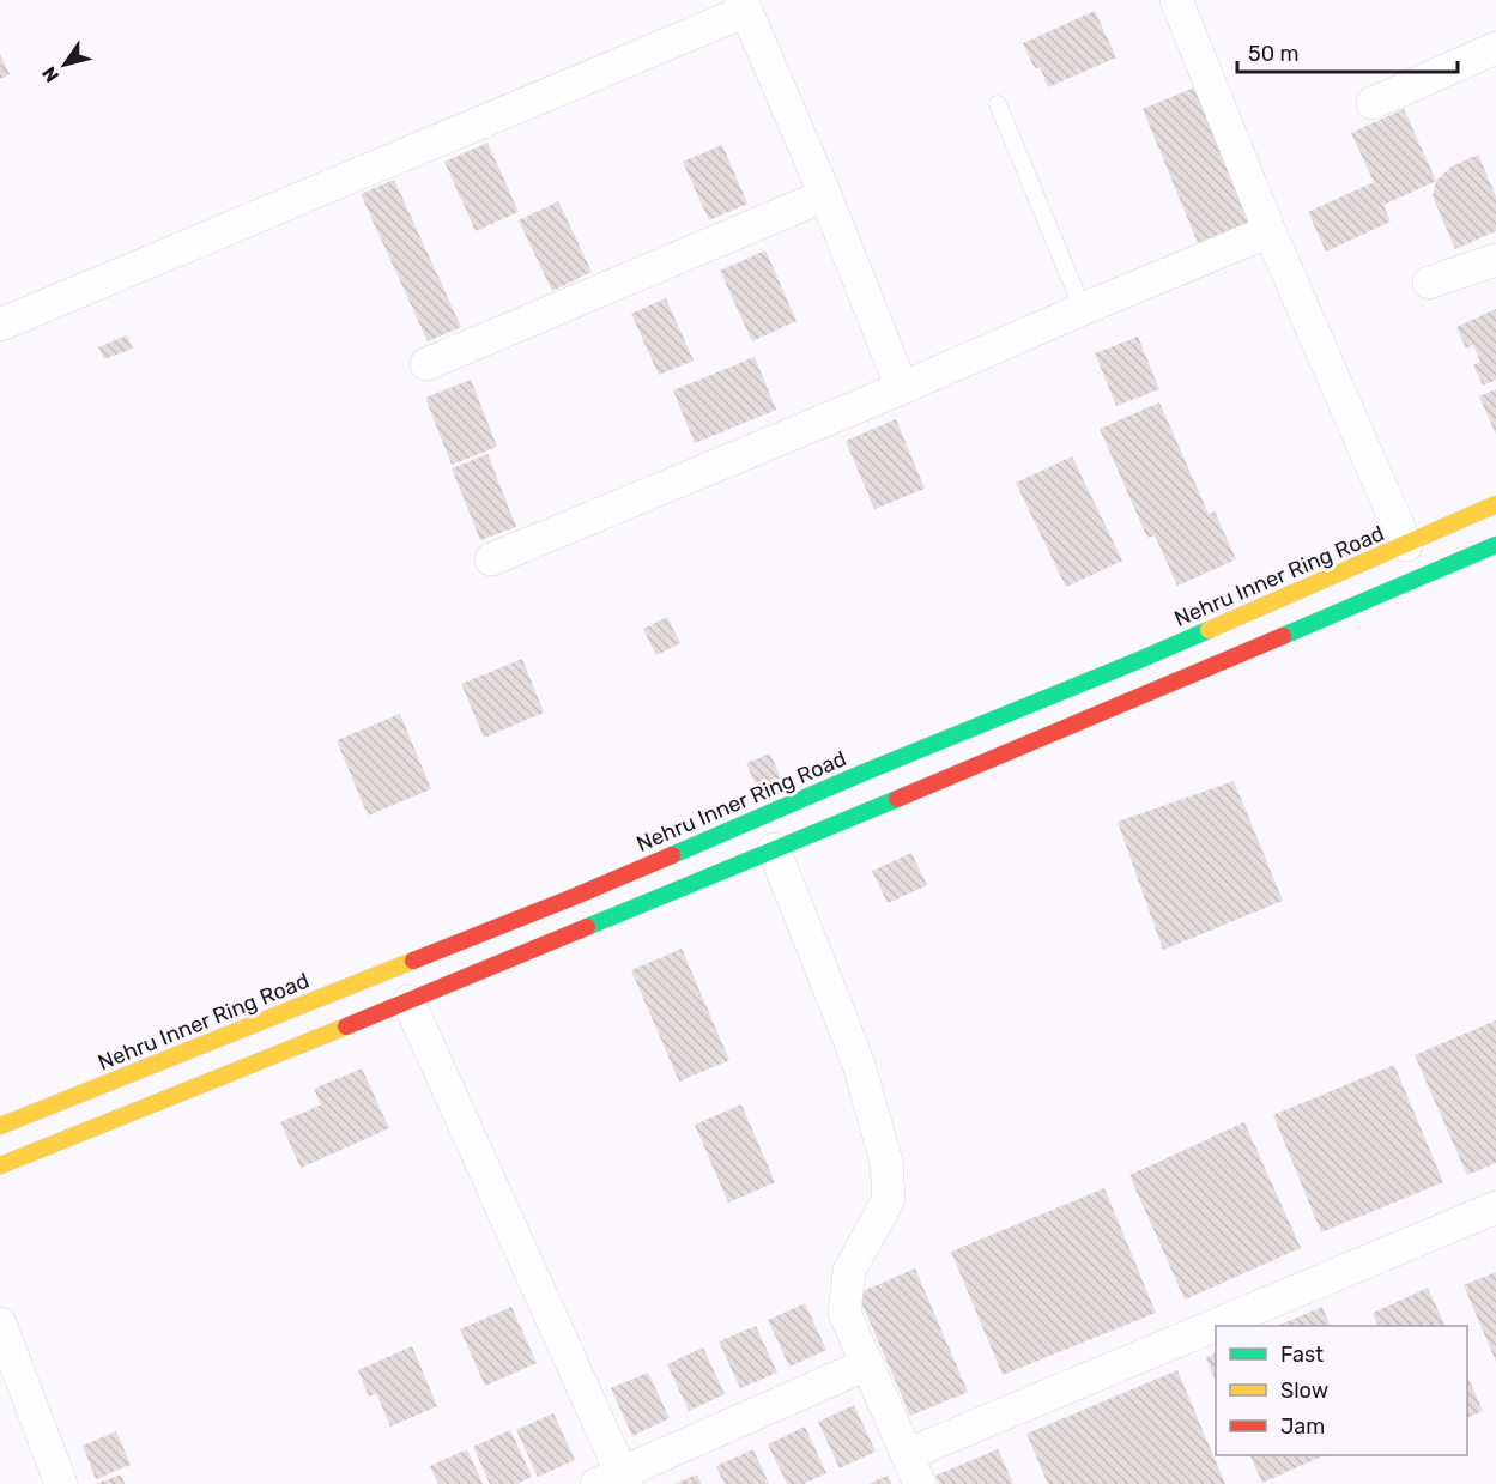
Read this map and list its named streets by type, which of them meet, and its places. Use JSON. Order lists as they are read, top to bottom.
{
  "streets": {
    "main road": ["Nehru Inner Ring Road"]
  },
  "legend": ["Fast", "Slow", "Jam"],
  "scale_bar": "50 m",
  "north": "bottom left"
}
